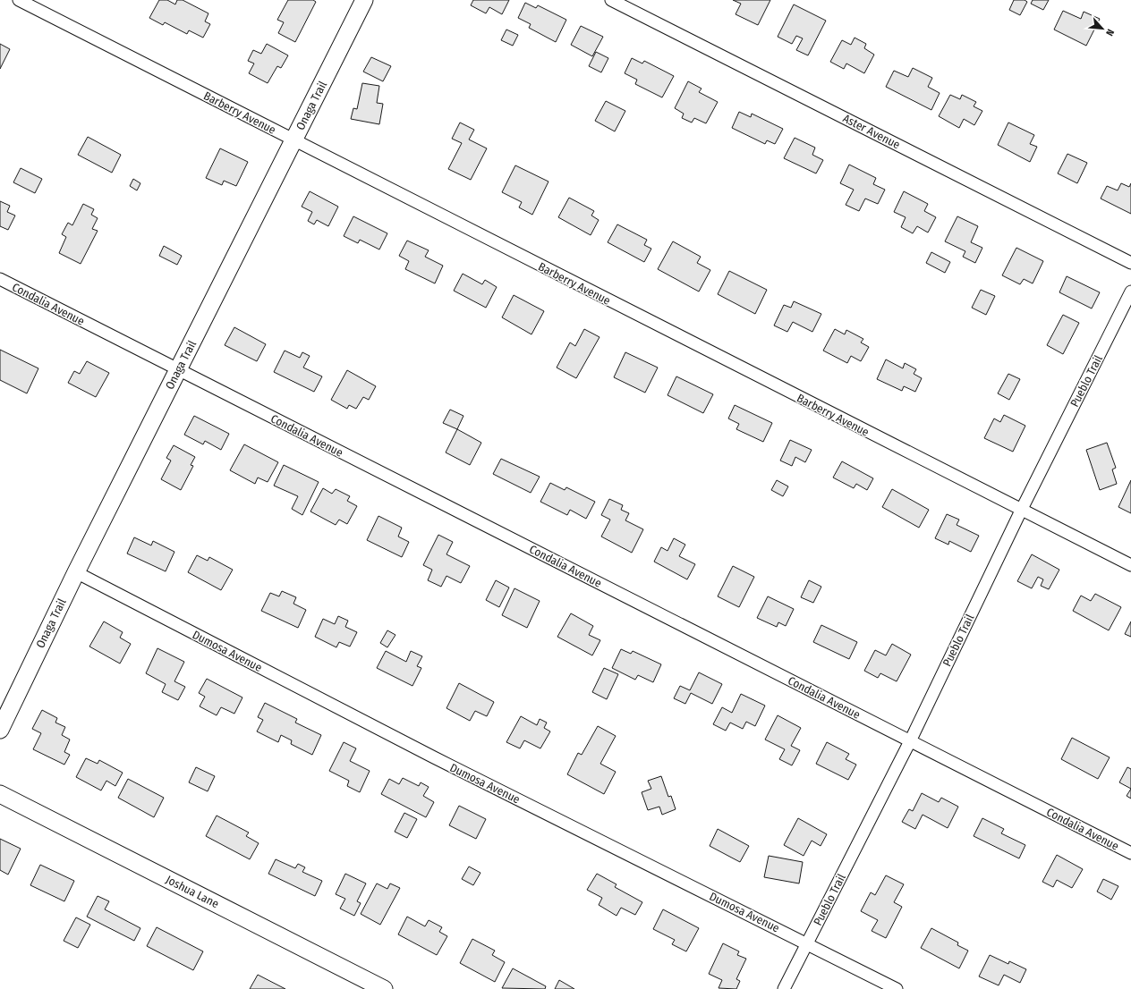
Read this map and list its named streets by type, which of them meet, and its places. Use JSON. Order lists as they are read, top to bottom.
{
  "streets": {
    "street": [
      "Onaga Trail",
      "Barberry Avenue",
      "Aster Avenue",
      "Condalia Avenue",
      "Pueblo Trail",
      "Dumosa Avenue",
      "Joshua Lane"
    ]
  },
  "crossings": [
    ["Onaga Trail", "Barberry Avenue"],
    ["Onaga Trail", "Condalia Avenue"],
    ["Onaga Trail", "Dumosa Avenue"],
    ["Barberry Avenue", "Pueblo Trail"],
    ["Condalia Avenue", "Pueblo Trail"],
    ["Pueblo Trail", "Dumosa Avenue"]
  ],
  "north": "bottom right"
}
